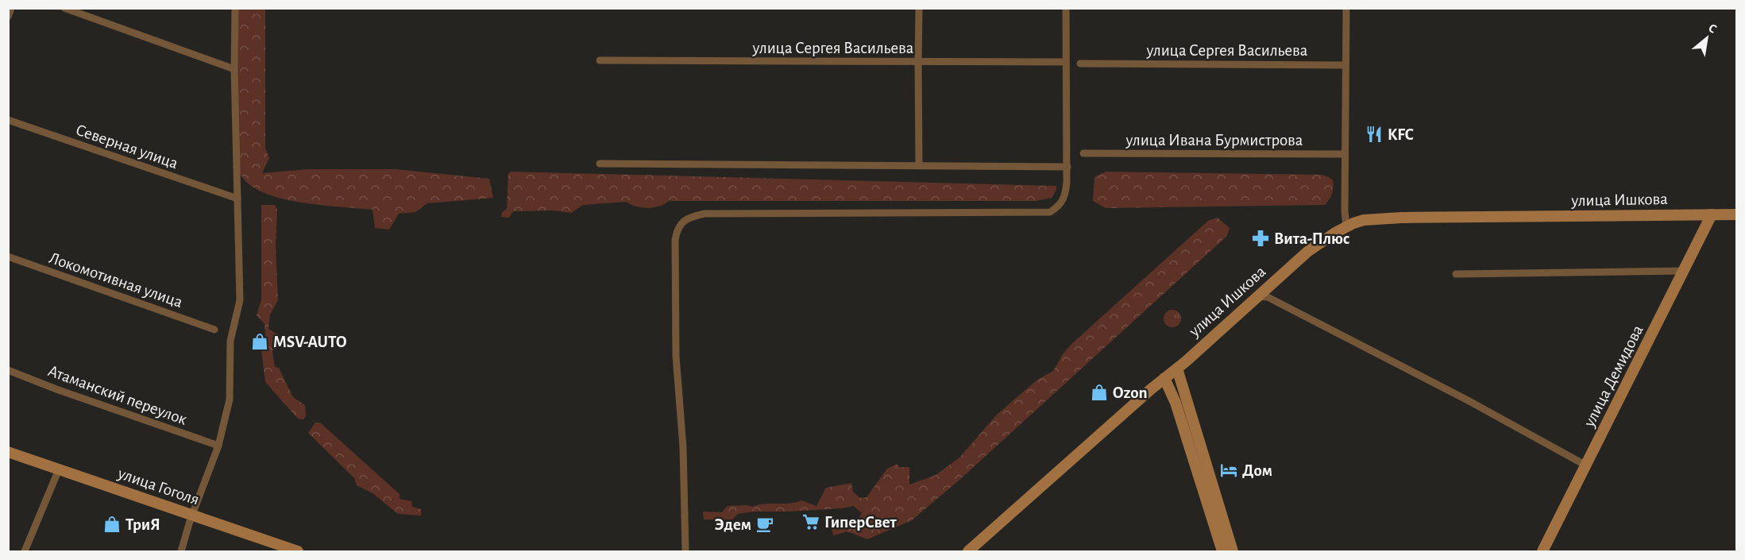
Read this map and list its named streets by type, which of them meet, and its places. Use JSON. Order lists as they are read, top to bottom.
{
  "streets": {
    "street": [
      "улица Сергея Васильева",
      "улица Ивана Бурмистрова",
      "Северная улица",
      "улица Ишкова",
      "Локомотивная улица",
      "улица Демидова",
      "Атаманский переулок",
      "улица Гоголя"
    ]
  },
  "crossings": [
    ["улица Ишкова", "улица Демидова"]
  ],
  "places": {
    "restaurant": ["KFC"],
    "pharmacy": ["Вита-Плюс"],
    "shop": ["MSV-AUTO", "Ozon", "ТриЯ"],
    "hotel": ["Дом"],
    "supermarket": ["ГиперСвет"],
    "cafe": ["Эдем"]
  },
  "north": "top right"
}
